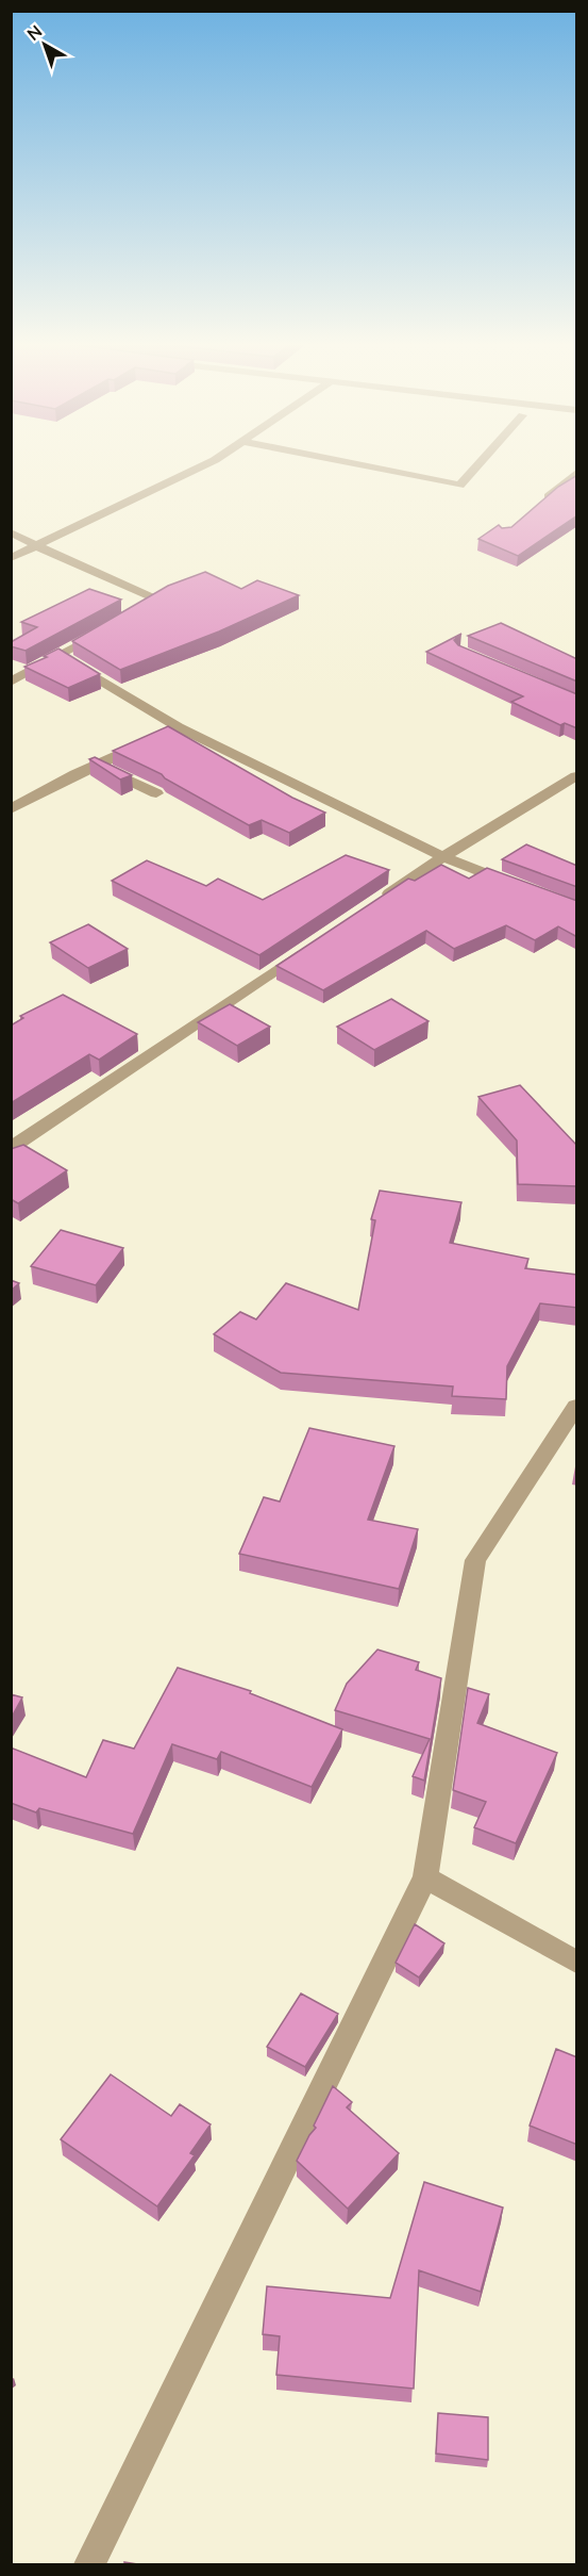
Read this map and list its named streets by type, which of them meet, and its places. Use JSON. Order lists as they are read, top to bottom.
{
  "north": "top left"
}
